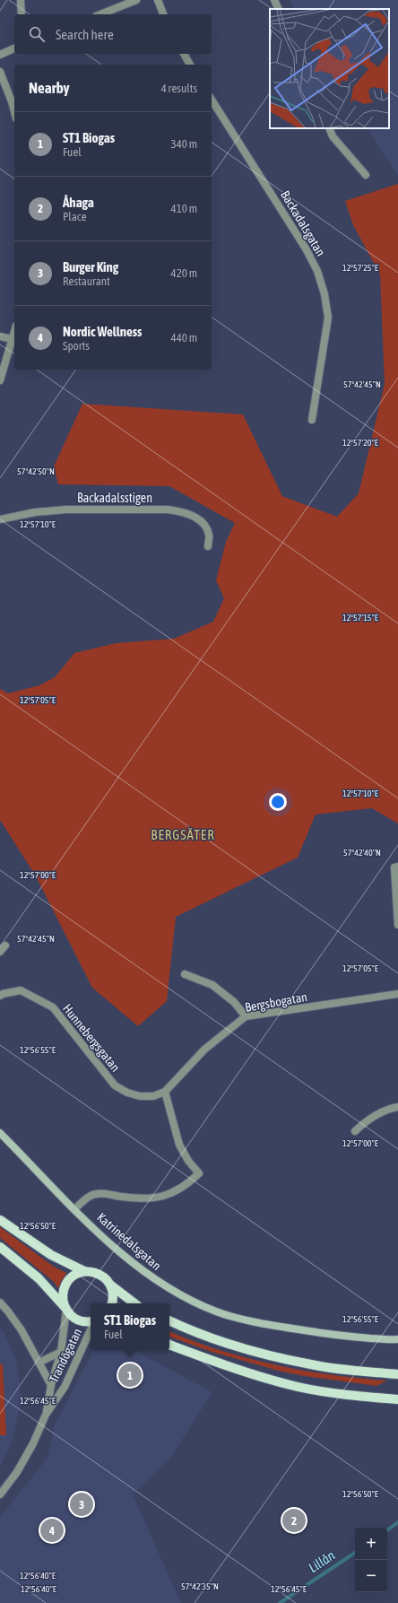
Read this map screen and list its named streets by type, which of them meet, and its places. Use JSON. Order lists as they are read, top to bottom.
{
  "streets": {
    "street": [
      "Backadalsgatan",
      "Backadalsstigen",
      "Bergsbogatan",
      "Hunnebergsgatan",
      "Katrinedalsgatan",
      "Trandögatan"
    ]
  },
  "crossings": [
    ["Bergsbogatan", "Hunnebergsgatan"]
  ],
  "districts": ["BERGSÄTER"],
  "water": ["Lillån"],
  "page": {
    "search": "Search here",
    "heading": ["Nearby", "4 results"],
    "list": [
      {
        "mark": "1",
        "name": "ST1 Biogas",
        "note": "Fuel",
        "value": "340 m"
      },
      {
        "mark": "2",
        "name": "Åhaga",
        "note": "Place",
        "value": "410 m"
      },
      {
        "mark": "3",
        "name": "Burger King",
        "note": "Restaurant",
        "value": "420 m"
      },
      {
        "mark": "4",
        "name": "Nordic Wellness",
        "note": "Sports",
        "value": "440 m"
      }
    ],
    "popup": ["ST1 Biogas", "Fuel"],
    "pins": [
      "1",
      "3",
      "2",
      "4"
    ],
    "map_buttons": ["+", "−"]
  },
  "coordinates": [
    "12°57'25\"E",
    "57°42'45\"N",
    "12°57'20\"E",
    "57°42'50\"N",
    "12°57'10\"E",
    "12°57'15\"E",
    "12°57'05\"E",
    "57°42'40\"N",
    "12°57'00\"E",
    "12°56'55\"E",
    "12°56'50\"E",
    "12°56'45\"E",
    "12°56'40\"E",
    "57°42'35\"N"
  ]
}
